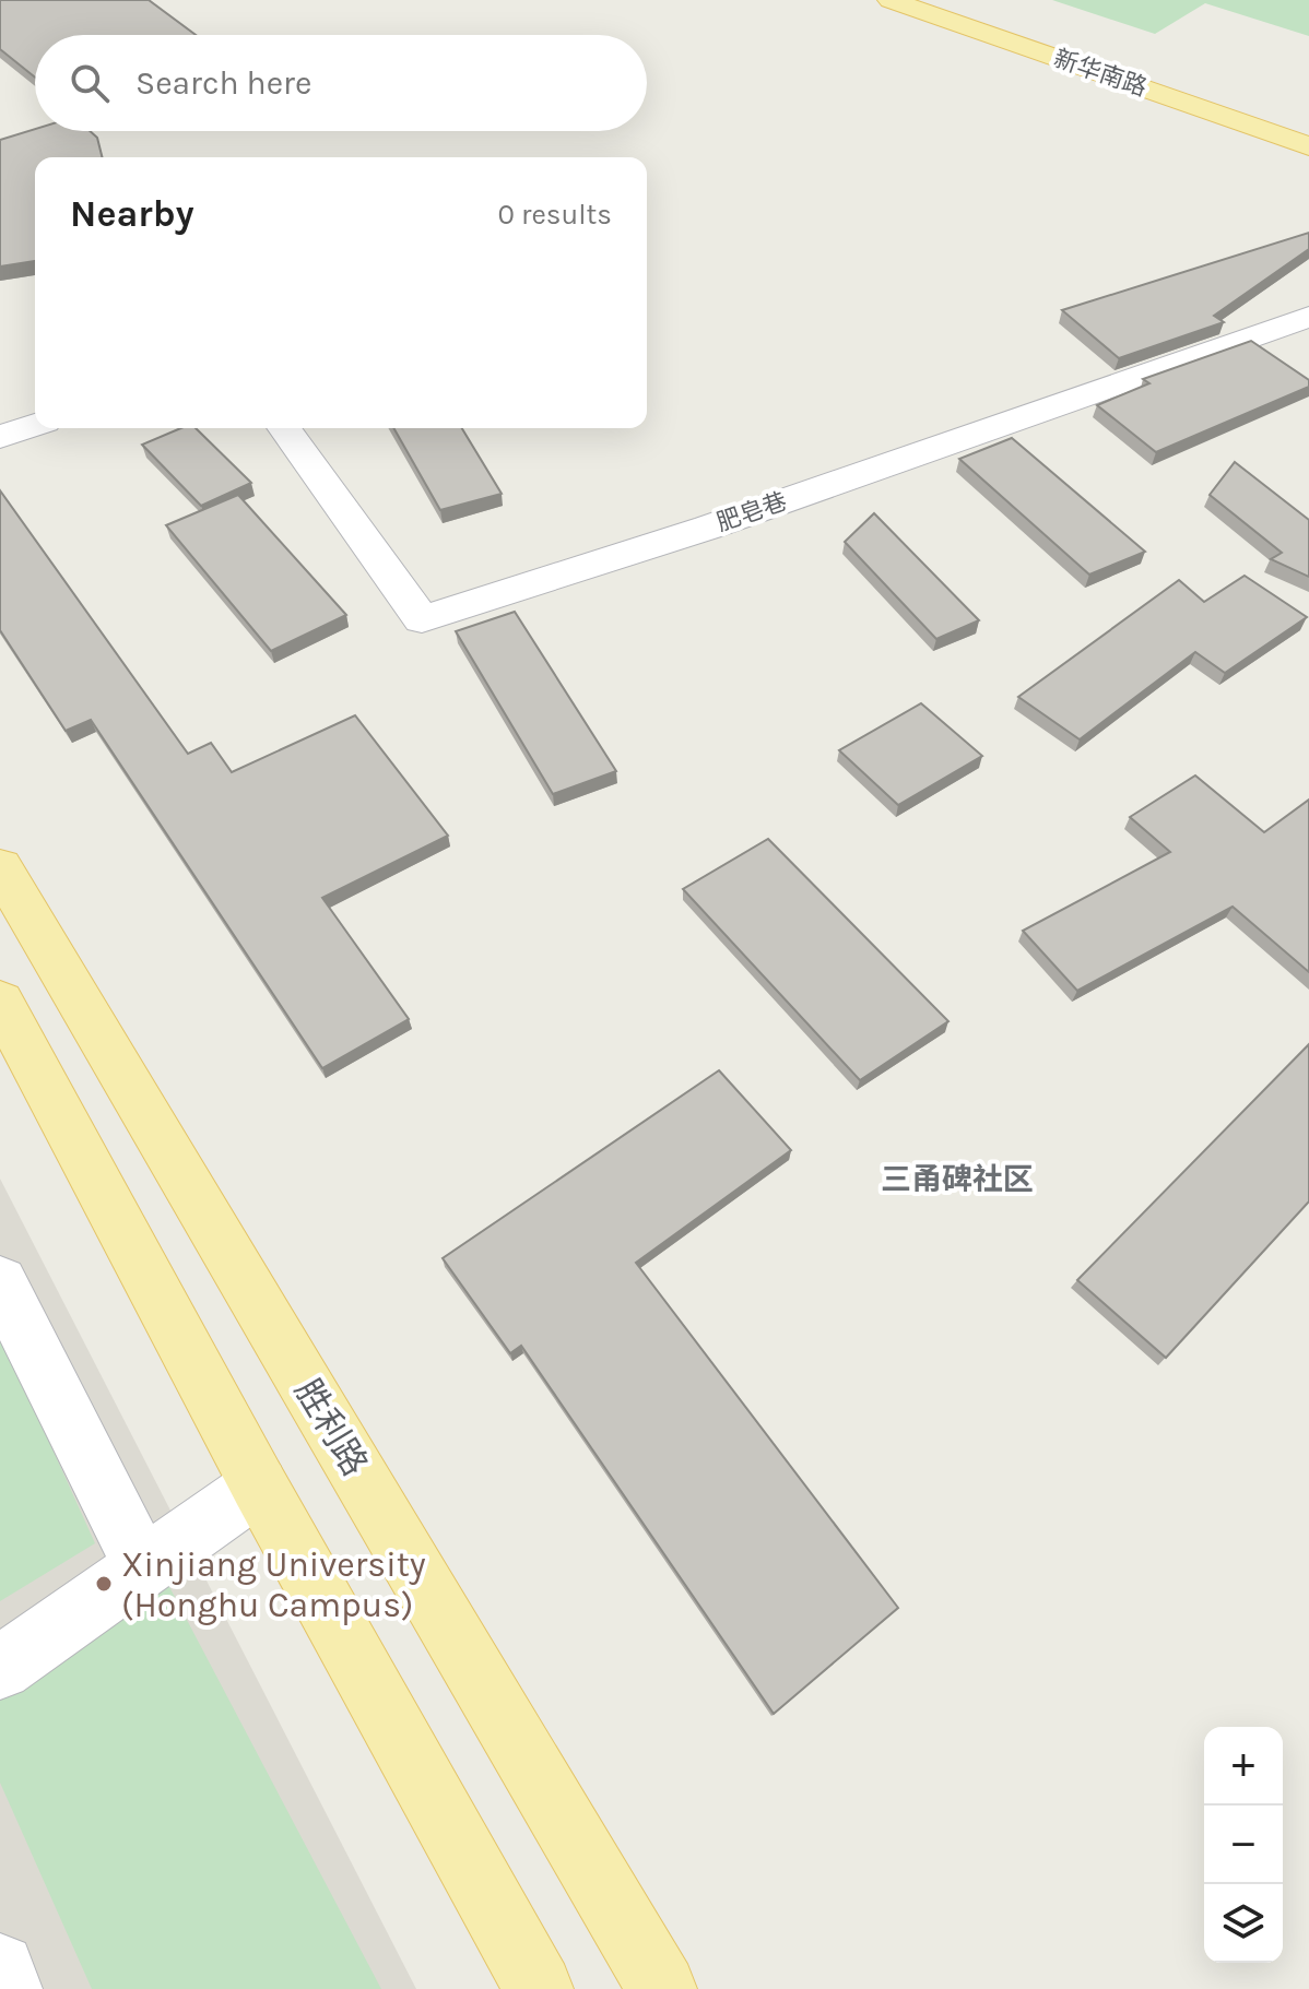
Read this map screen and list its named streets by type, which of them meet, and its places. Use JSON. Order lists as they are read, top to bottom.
{
  "streets": {
    "main road": ["新华南路", "胜利路"],
    "street": ["肥皂巷"]
  },
  "districts": ["三甬碑社区"],
  "places": ["Xinjiang University (Honghu Campus)"],
  "page": {
    "search": "Search here",
    "heading": ["Nearby", "0 results"],
    "map_buttons": ["+", "−"]
  }
}
